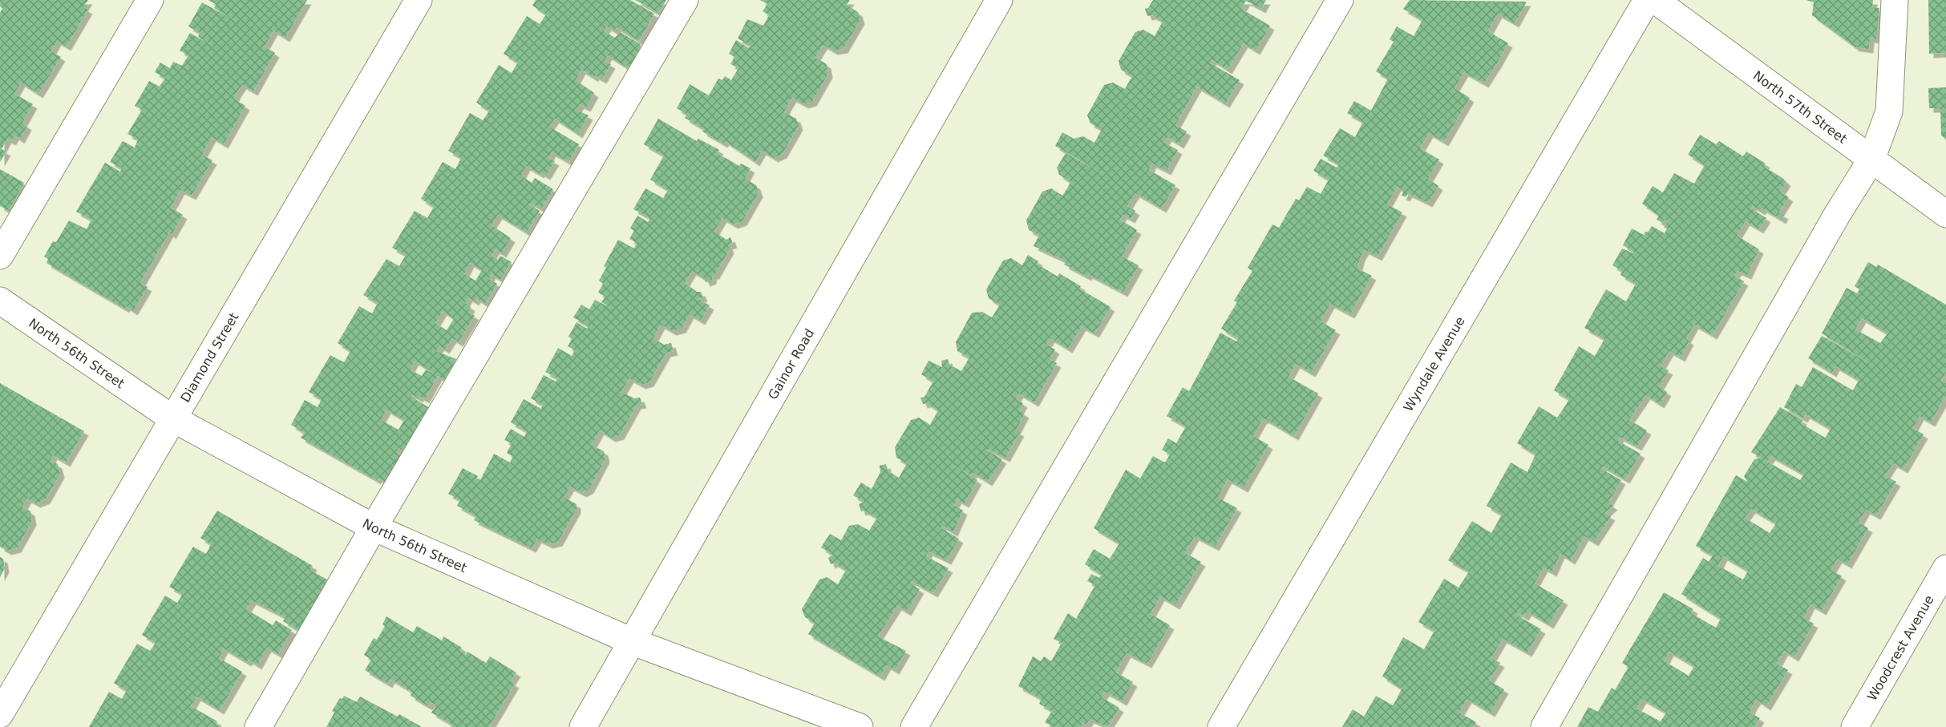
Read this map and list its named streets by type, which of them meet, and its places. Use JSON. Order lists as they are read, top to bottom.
{
  "streets": {
    "street": [
      "North 57th Street",
      "North 56th Street",
      "Diamond Street",
      "Gainor Road",
      "Wyndale Avenue",
      "Woodcrest Avenue"
    ]
  },
  "crossings": [
    ["North 56th Street", "Diamond Street"],
    ["North 56th Street", "Gainor Road"]
  ]
}
